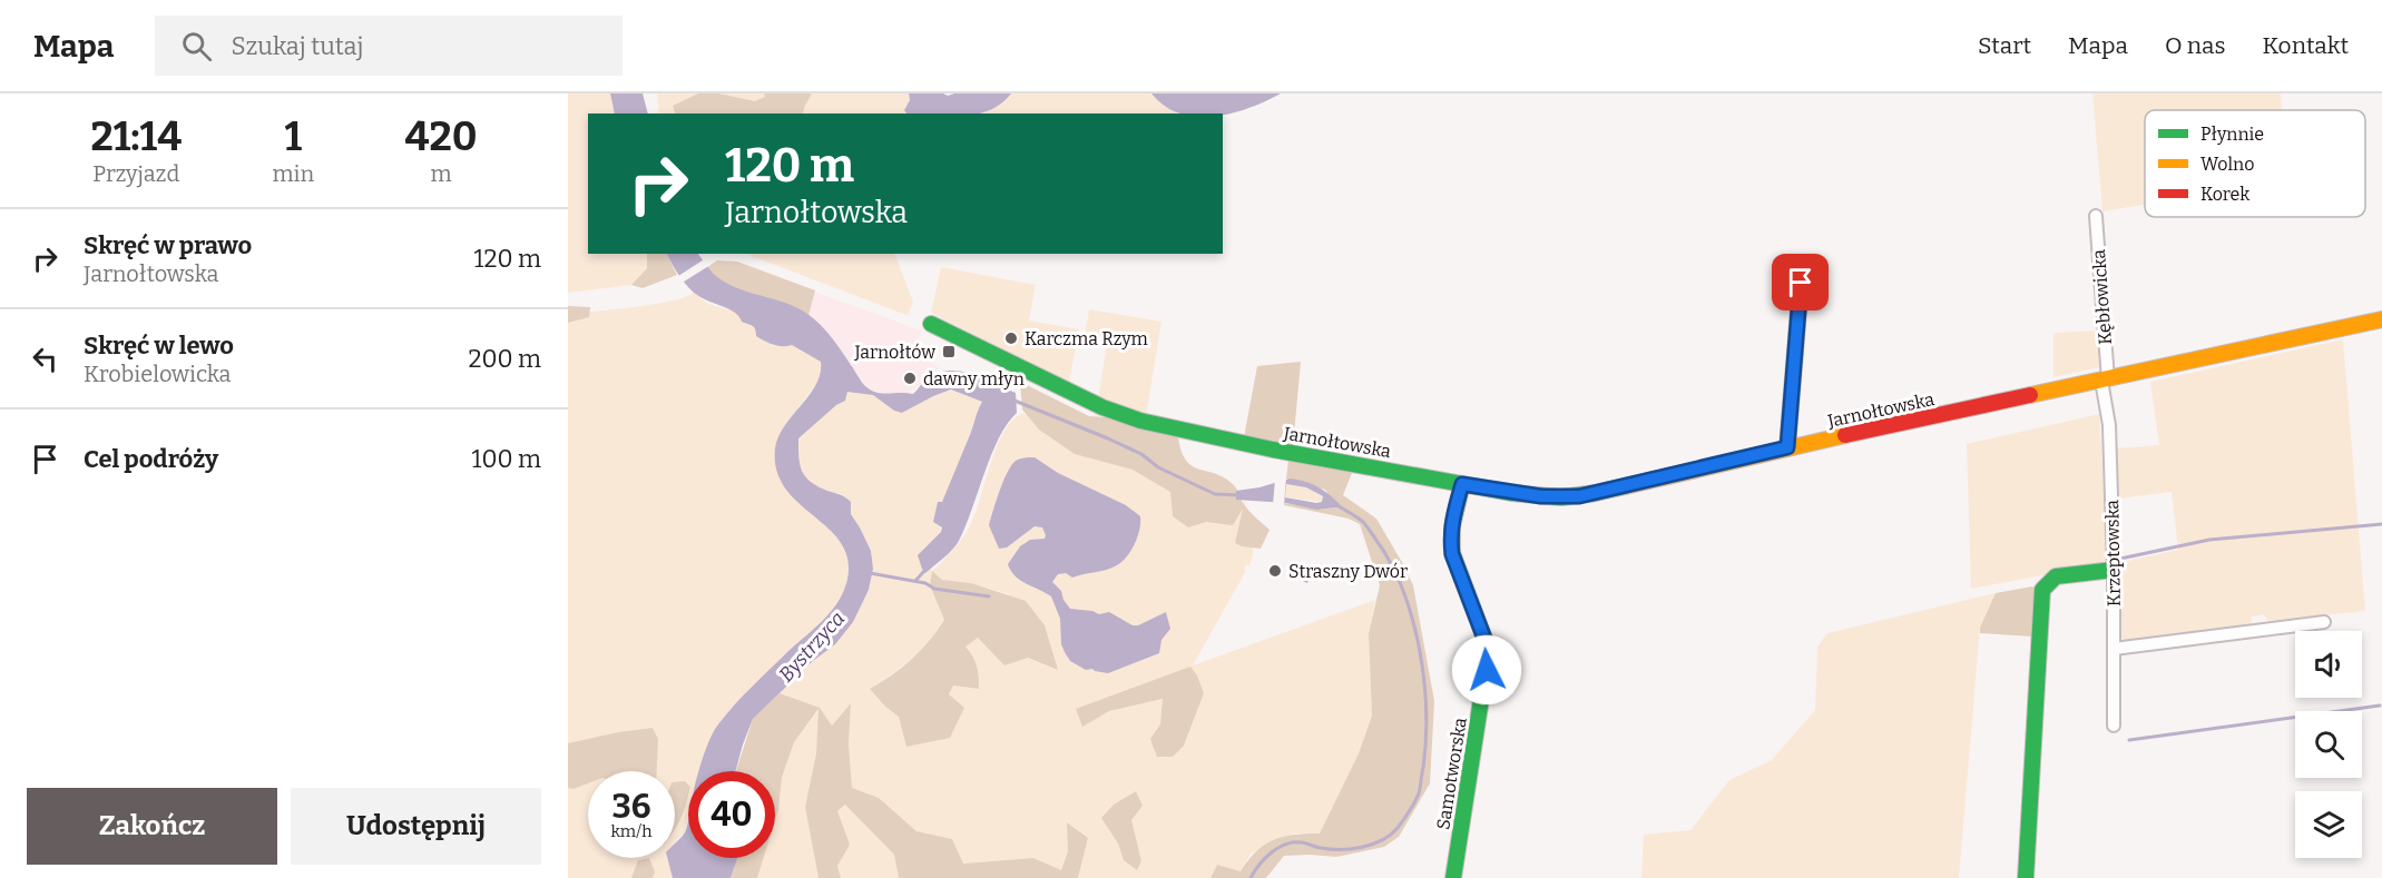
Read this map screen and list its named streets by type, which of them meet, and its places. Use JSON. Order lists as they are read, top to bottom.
{
  "streets": {
    "street": [
      "Kębłowicka",
      "Jarnołtowska",
      "Krzeptowska",
      "Samotworska"
    ]
  },
  "crossings": [
    ["Kębłowicka", "Jarnołtowska"],
    ["Kębłowicka", "Krzeptowska"],
    ["Jarnołtowska", "Krzeptowska"],
    ["Jarnołtowska", "Samotworska"]
  ],
  "water": ["Bystrzyca"],
  "places": {
    "other": ["Karczma Rzym", "dawny młyn", "Straszny Dwór"],
    "transit": ["Jarnołtów"]
  },
  "legend": ["Płynnie", "Wolno", "Korek"],
  "page": {
    "header": "Mapa",
    "search": "Szukaj tutaj",
    "nav": [
      "Start",
      "Mapa",
      "O nas",
      "Kontakt"
    ],
    "eta": [
      "21:14",
      "Przyjazd",
      "1",
      "min",
      "420",
      "m"
    ],
    "turn": ["120 m", "Jarnołtowska"],
    "list": [
      {
        "name": "Skręć w prawo",
        "note": "Jarnołtowska",
        "value": "120 m"
      },
      {
        "name": "Skręć w lewo",
        "note": "Krobielowicka",
        "value": "200 m"
      },
      {
        "name": "Cel podróży",
        "value": "100 m"
      }
    ],
    "speed": "36 km/h",
    "limit": "40",
    "buttons": ["Zakończ", "Udostępnij"]
  }
}
